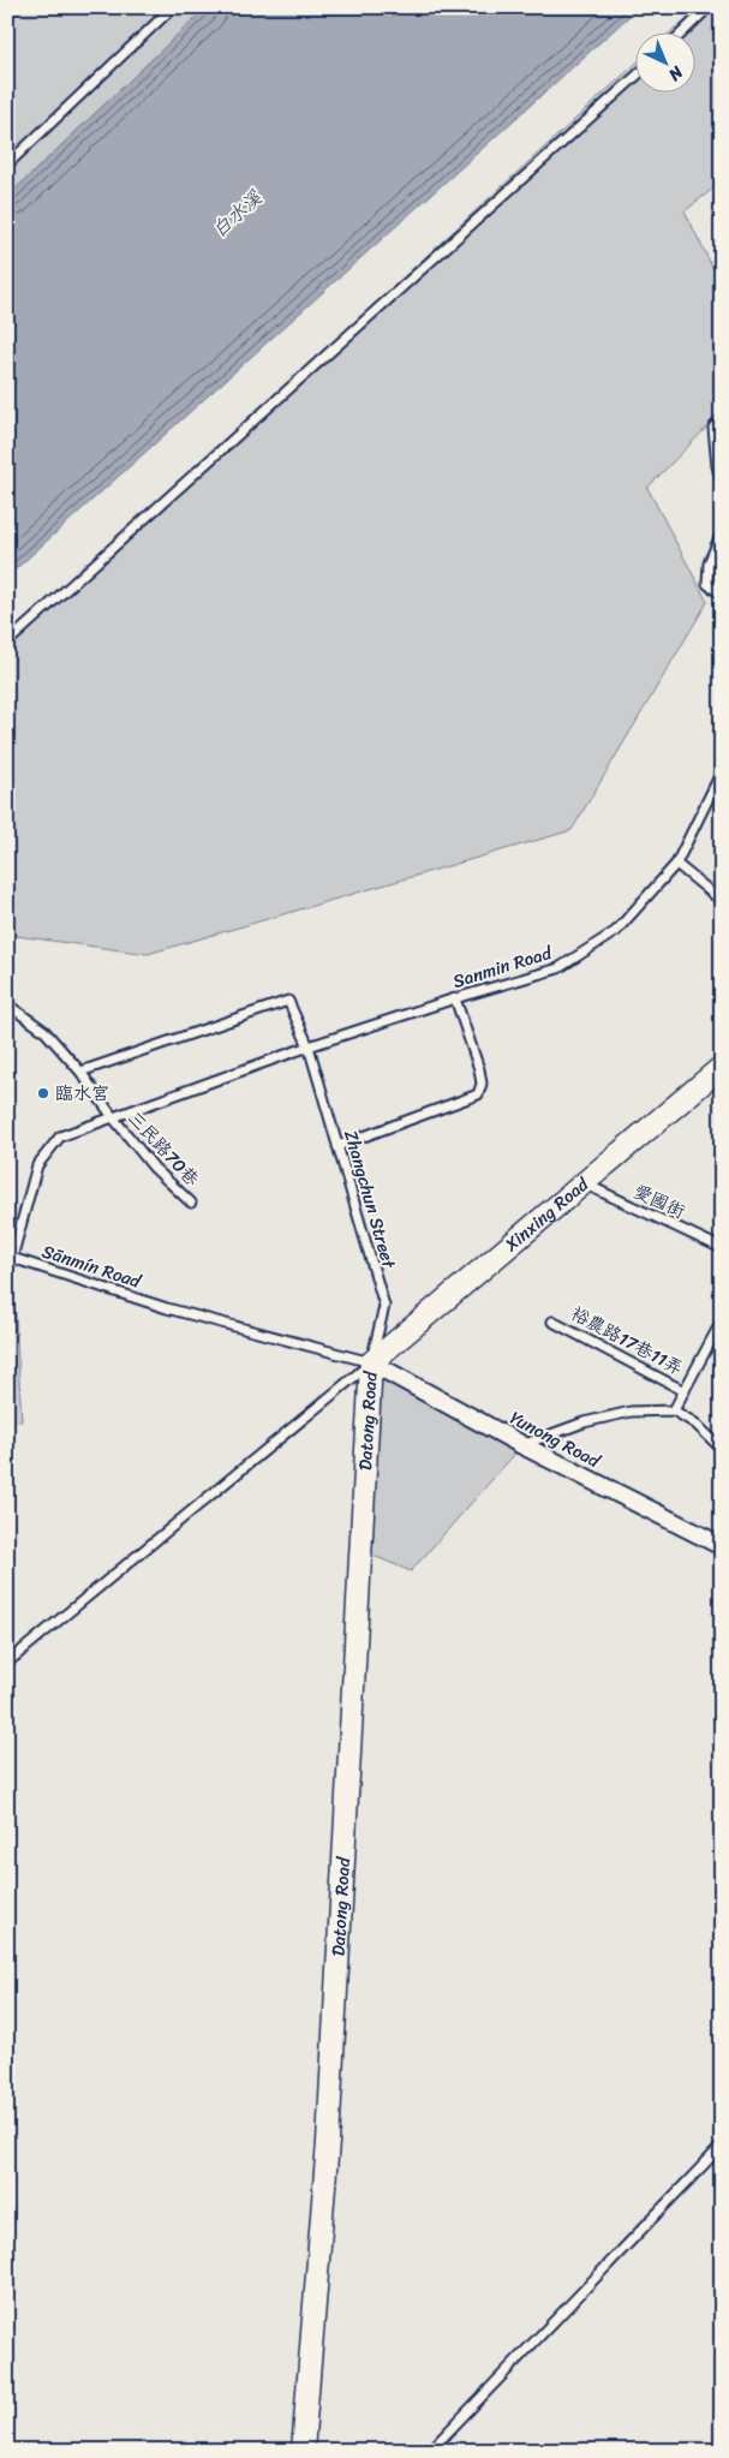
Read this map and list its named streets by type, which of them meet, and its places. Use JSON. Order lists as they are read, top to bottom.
{
  "streets": {
    "street": ["Xinxing Road", "Datong Road", "Yunong Road"],
    "lane": [
      "Sanmin Road",
      "三民路70巷",
      "Zhangchun Street",
      "愛國街",
      "Sānmín Road",
      "裕農路17巷11弄"
    ]
  },
  "crossings": [
    ["Sanmin Road", "Zhangchun Street"],
    ["Sanmin Road", "Sānmín Road"],
    ["三民路70巷", "Zhangchun Street"],
    ["三民路70巷", "Sānmín Road"],
    ["Zhangchun Street", "Xinxing Road"],
    ["Zhangchun Street", "Sānmín Road"],
    ["Zhangchun Street", "Datong Road"],
    ["Zhangchun Street", "Yunong Road"],
    ["愛國街", "Xinxing Road"],
    ["Xinxing Road", "Sānmín Road"],
    ["Xinxing Road", "Datong Road"],
    ["Xinxing Road", "Yunong Road"],
    ["Sānmín Road", "Datong Road"],
    ["Sānmín Road", "Yunong Road"],
    ["Datong Road", "Yunong Road"]
  ],
  "water": ["白水溪"],
  "places": ["臨水宮"],
  "north": "bottom right"
}
